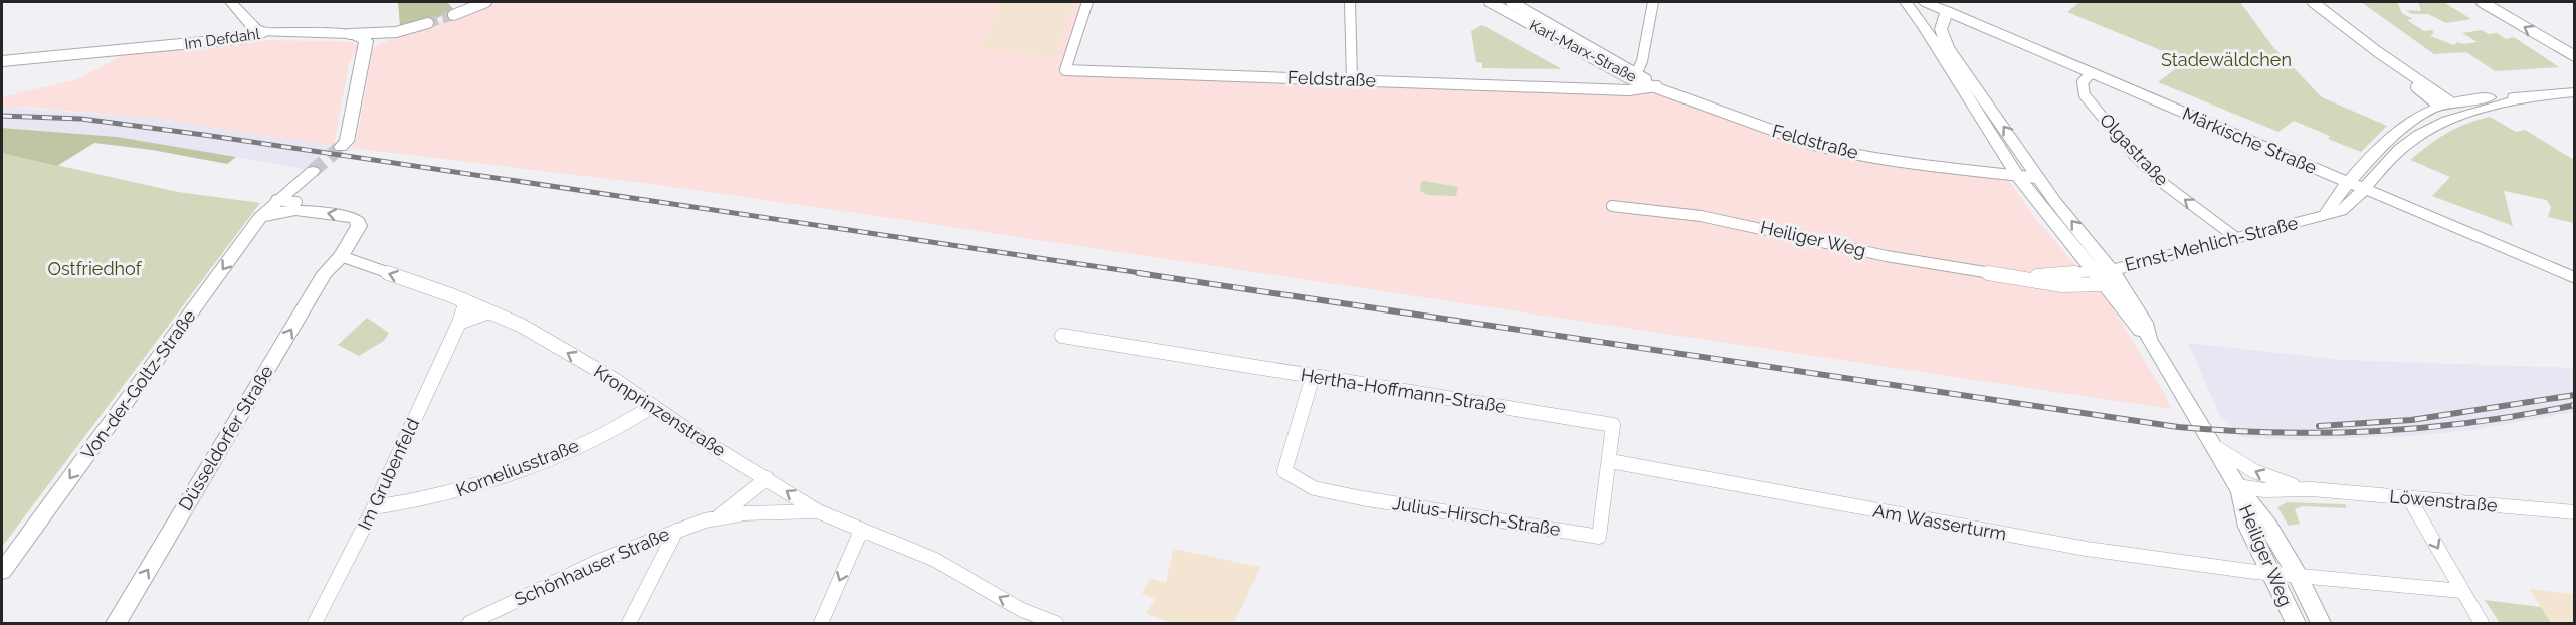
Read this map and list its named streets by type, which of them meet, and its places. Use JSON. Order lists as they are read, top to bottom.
{
  "streets": {
    "main road": [
      "Im Defdahl",
      "Märkische Straße",
      "Heiliger Weg",
      "Ernst-Mehlich-Straße",
      "Von-der-Goltz-Straße",
      "Düsseldorfer Straße"
    ],
    "street": [
      "Karl-Marx-Straße",
      "Feldstraße",
      "Olgastraße",
      "Hertha-Hoffmann-Straße",
      "Kronprinzenstraße",
      "Korneliusstraße",
      "Im Grubenfeld",
      "Löwenstraße",
      "Julius-Hirsch-Straße",
      "Am Wasserturm",
      "Schönhauser Straße"
    ]
  },
  "crossings": [
    ["Karl-Marx-Straße", "Feldstraße"],
    ["Feldstraße", "Heiliger Weg"],
    ["Märkische Straße", "Olgastraße"],
    ["Märkische Straße", "Heiliger Weg"],
    ["Märkische Straße", "Ernst-Mehlich-Straße"],
    ["Olgastraße", "Ernst-Mehlich-Straße"],
    ["Heiliger Weg", "Ernst-Mehlich-Straße"],
    ["Heiliger Weg", "Löwenstraße"],
    ["Heiliger Weg", "Am Wasserturm"],
    ["Hertha-Hoffmann-Straße", "Julius-Hirsch-Straße"],
    ["Hertha-Hoffmann-Straße", "Am Wasserturm"],
    ["Kronprinzenstraße", "Düsseldorfer Straße"],
    ["Kronprinzenstraße", "Korneliusstraße"],
    ["Kronprinzenstraße", "Im Grubenfeld"],
    ["Kronprinzenstraße", "Schönhauser Straße"],
    ["Korneliusstraße", "Im Grubenfeld"],
    ["Julius-Hirsch-Straße", "Am Wasserturm"]
  ],
  "one_way": [
    "Olgastraße",
    "Von-der-Goltz-Straße",
    "Kronprinzenstraße",
    "Düsseldorfer Straße"
  ],
  "parks": ["Stadewäldchen", "Ostfriedhof"]
}
